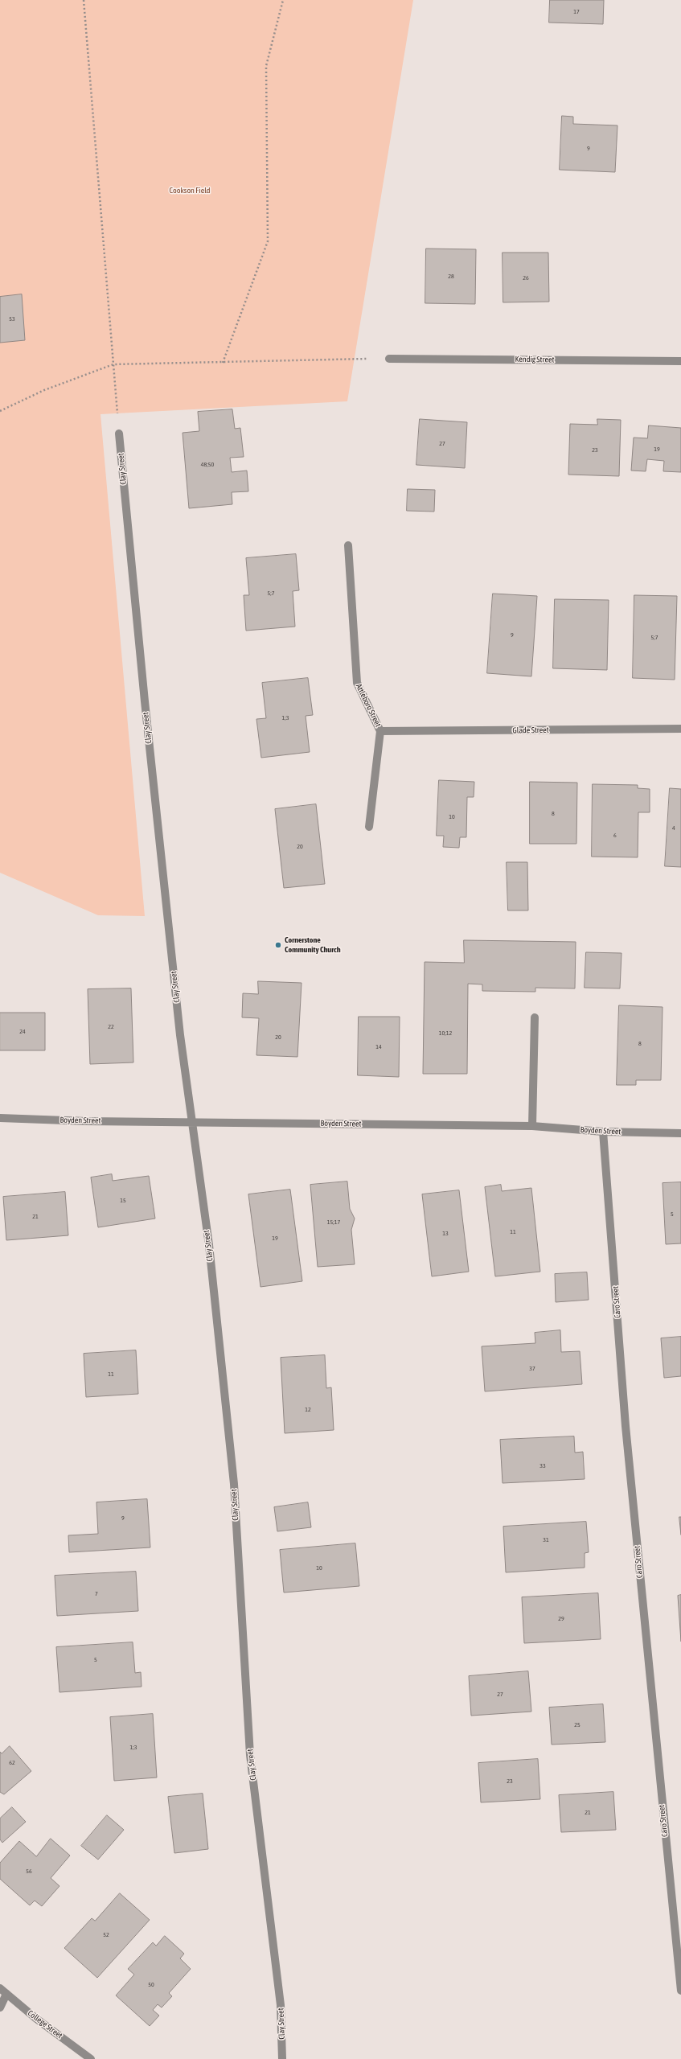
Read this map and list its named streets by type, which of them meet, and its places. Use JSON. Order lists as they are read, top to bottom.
{
  "streets": {
    "street": [
      "Kendig Street",
      "Clay Street",
      "Attleboro Street",
      "Glade Street",
      "Boyden Street",
      "Caro Street",
      "College Street"
    ]
  },
  "crossings": [
    ["Clay Street", "Boyden Street"],
    ["Attleboro Street", "Glade Street"],
    ["Boyden Street", "Caro Street"]
  ],
  "parks": ["Cookson Field"],
  "places": ["Cornerstone Community Church"],
  "house_numbers": [
    "17",
    "9",
    "28",
    "26",
    "53",
    "27",
    "19",
    "23",
    "48;50",
    "5;7",
    "9",
    "5;7",
    "1;3",
    "8",
    "10",
    "4",
    "6",
    "20",
    "22",
    "24",
    "10;12",
    "20",
    "8",
    "14",
    "15",
    "5",
    "21",
    "15;17",
    "11",
    "13",
    "19",
    "37",
    "11",
    "12",
    "33",
    "9",
    "31",
    "10",
    "7",
    "29",
    "5",
    "27",
    "25",
    "1;3",
    "62",
    "23",
    "21",
    "56",
    "52",
    "50"
  ]
}
